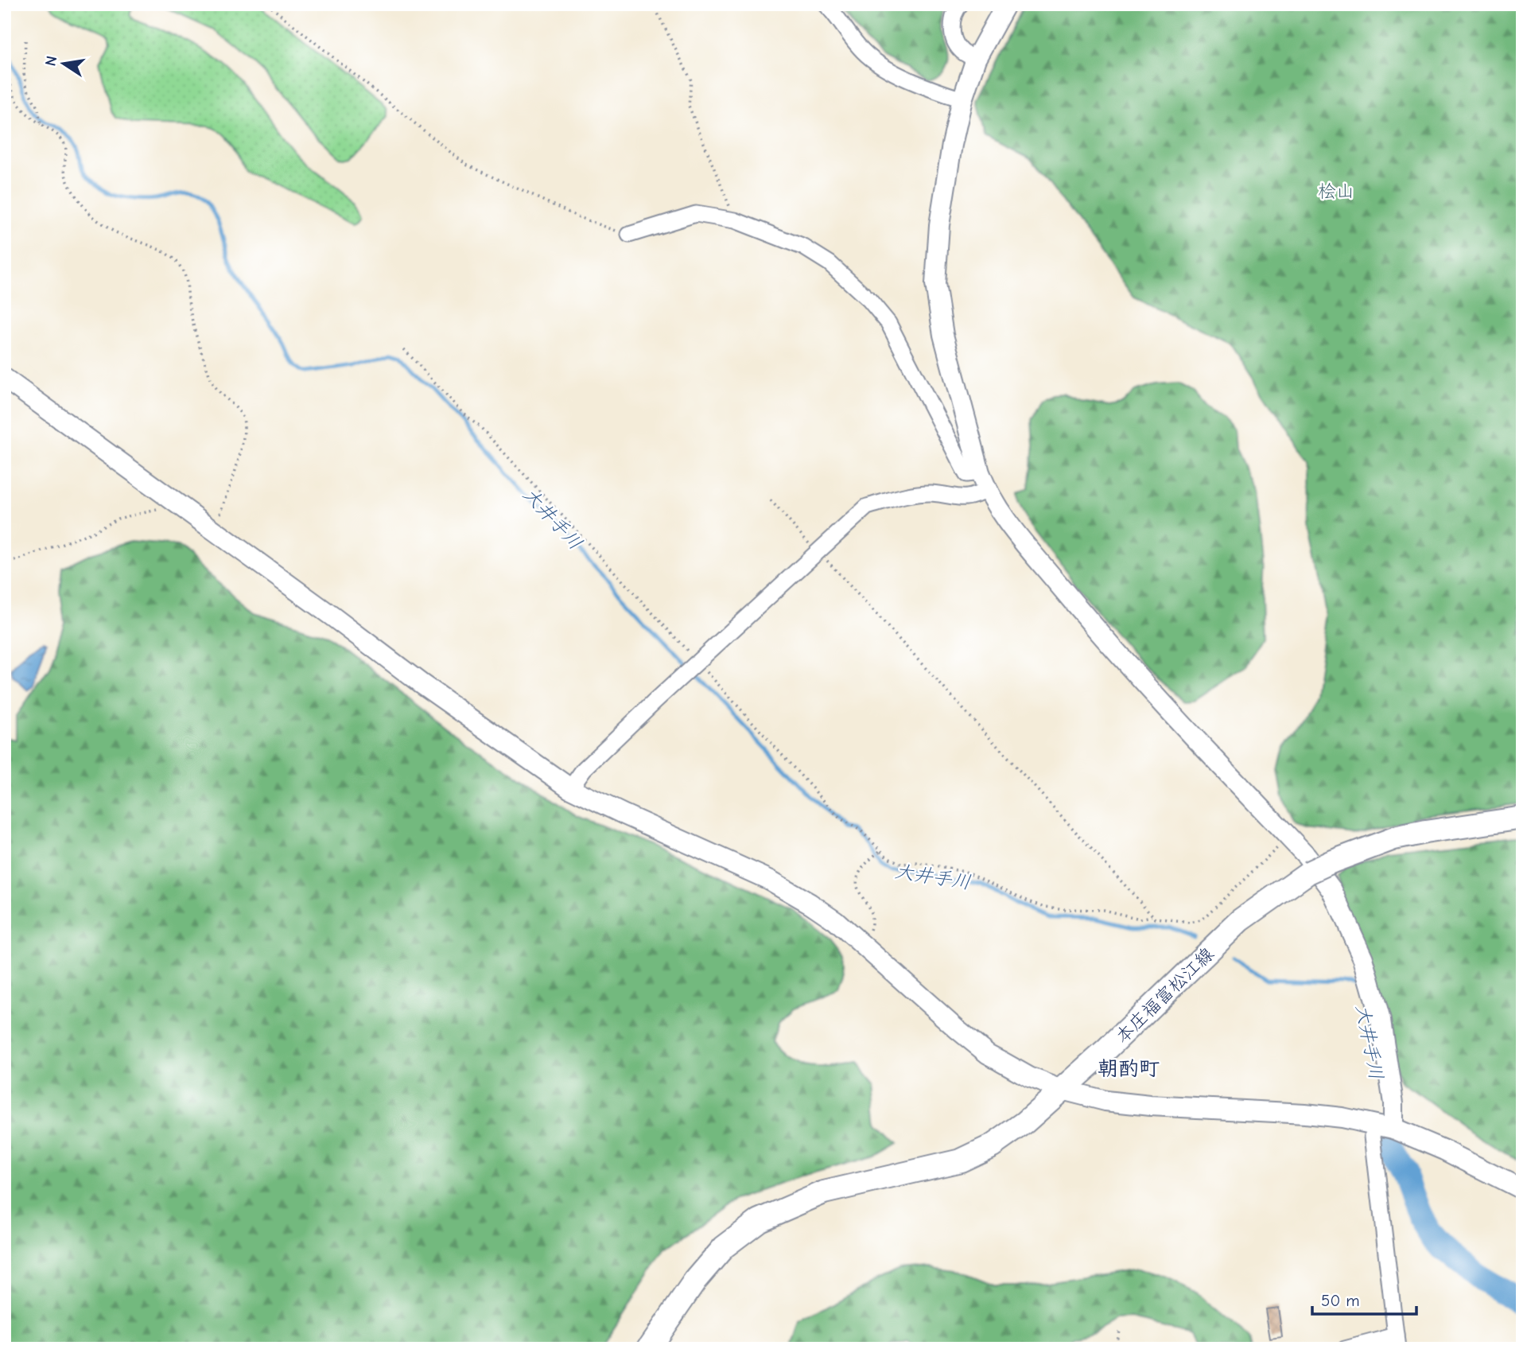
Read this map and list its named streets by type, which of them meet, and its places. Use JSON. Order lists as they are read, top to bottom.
{
  "streets": {
    "main road": ["本庄福富松江線"]
  },
  "districts": ["朝酌町"],
  "water": ["大井手川"],
  "parks": ["桧山"],
  "scale_bar": "50 m",
  "north": "left"
}
